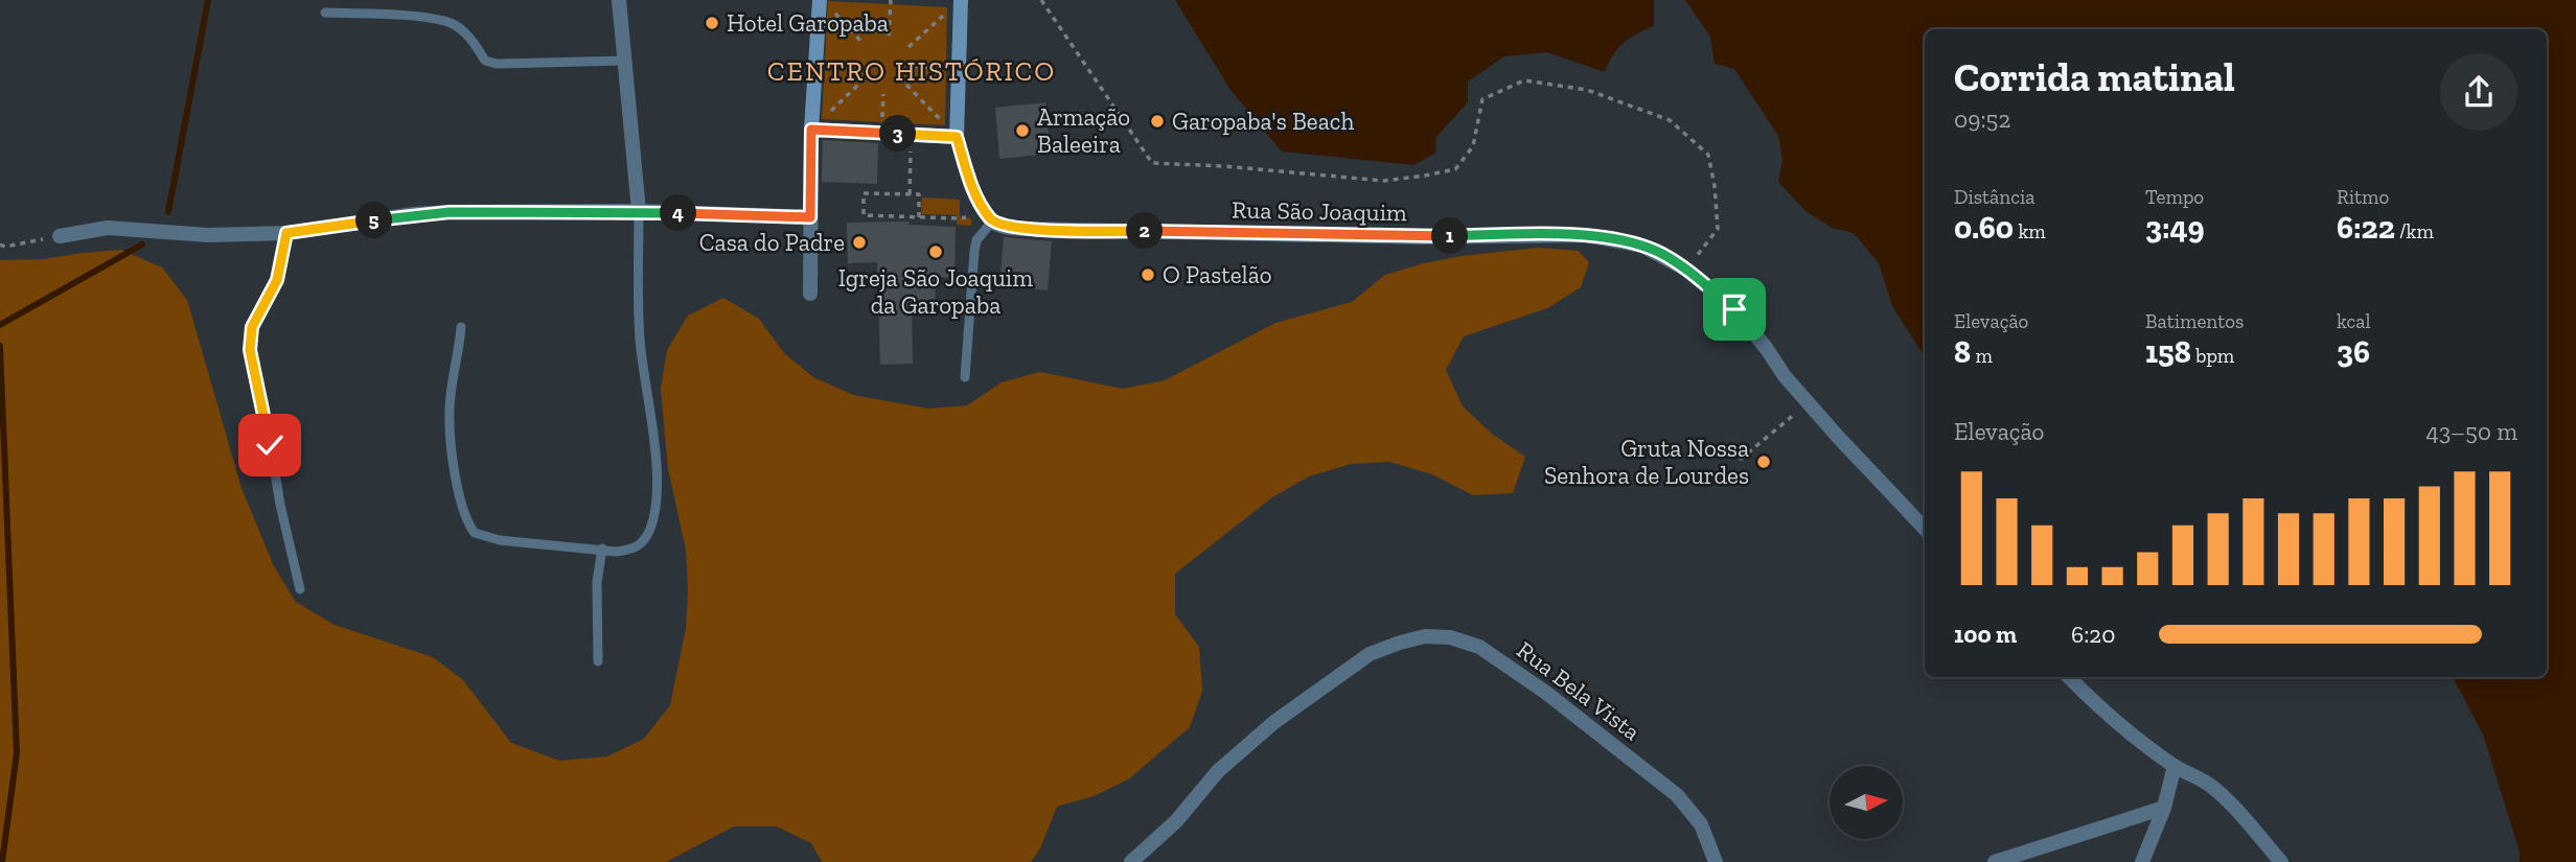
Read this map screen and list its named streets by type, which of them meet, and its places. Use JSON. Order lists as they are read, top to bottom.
{
  "streets": {
    "street": ["Rua São Joaquim", "Rua Bela Vista"]
  },
  "districts": ["CENTRO HISTÓRICO"],
  "places": [
    "Hotel Garopaba",
    "Garopaba's Beach",
    "Armação Baleeira",
    "Casa do Padre",
    "Igreja São Joaquim da Garopaba",
    "O Pastelão",
    "Gruta Nossa Senhora de Lourdes"
  ],
  "north": "right",
  "page": {
    "heading": ["Corrida matinal", "09:52"],
    "pins": [
      "3",
      "4",
      "5",
      "2",
      "1"
    ],
    "stats": [
      ["Distância", "0.60 km"],
      ["Tempo", "3:49"],
      ["Ritmo", "6:22 /km"],
      ["Elevação", "8 m"],
      ["Batimentos", "158 bpm"],
      ["kcal", "36"]
    ],
    "chart": ["Elevação", "43–50 m"],
    "list": [
      {
        "name": "100 m",
        "note": "6:20"
      }
    ]
  }
}
